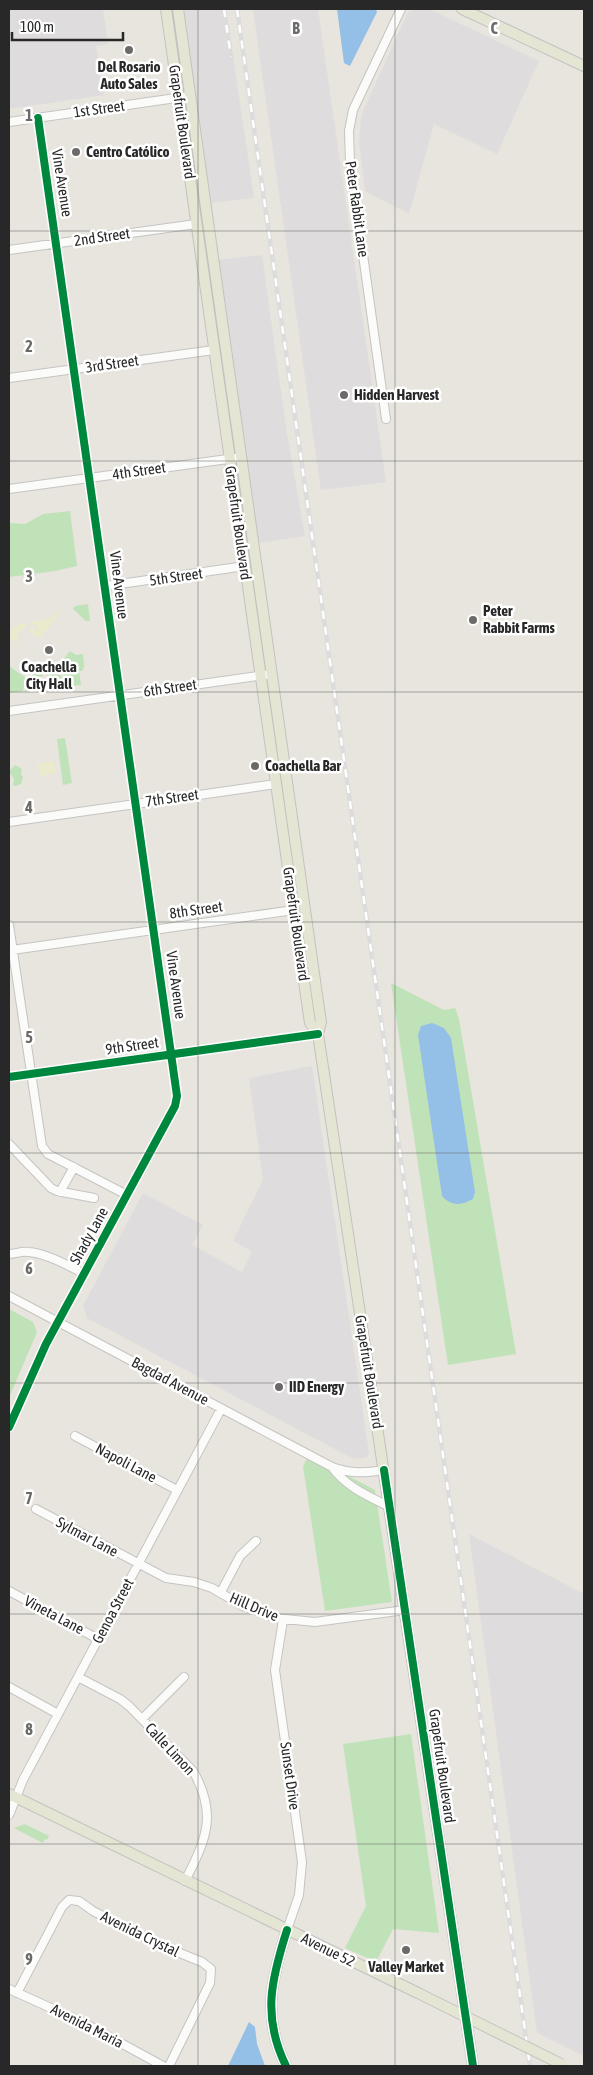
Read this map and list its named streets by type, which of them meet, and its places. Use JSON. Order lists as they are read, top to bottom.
{
  "streets": {
    "main road": ["Grapefruit Boulevard", "Avenue 52"],
    "street": [
      "1st Street",
      "Vine Avenue",
      "Peter Rabbit Lane",
      "2nd Street",
      "3rd Street",
      "4th Street",
      "5th Street",
      "6th Street",
      "7th Street",
      "8th Street",
      "9th Street",
      "Shady Lane",
      "Bagdad Avenue",
      "Napoli Lane",
      "Sylmar Lane",
      "Hill Drive",
      "Genoa Street",
      "Vineta Lane",
      "Calle Limon",
      "Sunset Drive",
      "Avenida Crystal",
      "Avenida Maria"
    ]
  },
  "crossings": [
    ["1st Street", "Grapefruit Boulevard"],
    ["1st Street", "Vine Avenue"],
    ["Grapefruit Boulevard", "2nd Street"],
    ["Grapefruit Boulevard", "3rd Street"],
    ["Grapefruit Boulevard", "4th Street"],
    ["Grapefruit Boulevard", "5th Street"],
    ["Grapefruit Boulevard", "6th Street"],
    ["Grapefruit Boulevard", "7th Street"],
    ["Grapefruit Boulevard", "8th Street"],
    ["Grapefruit Boulevard", "9th Street"],
    ["Grapefruit Boulevard", "Bagdad Avenue"],
    ["Grapefruit Boulevard", "Hill Drive"],
    ["Vine Avenue", "2nd Street"],
    ["Vine Avenue", "3rd Street"],
    ["Vine Avenue", "4th Street"],
    ["Vine Avenue", "5th Street"],
    ["Vine Avenue", "6th Street"],
    ["Vine Avenue", "7th Street"],
    ["Vine Avenue", "8th Street"],
    ["Vine Avenue", "9th Street"],
    ["Vine Avenue", "Shady Lane"],
    ["9th Street", "Shady Lane"],
    ["Shady Lane", "Bagdad Avenue"],
    ["Bagdad Avenue", "Genoa Street"],
    ["Napoli Lane", "Genoa Street"],
    ["Sylmar Lane", "Hill Drive"],
    ["Sylmar Lane", "Genoa Street"],
    ["Hill Drive", "Genoa Street"],
    ["Hill Drive", "Sunset Drive"],
    ["Genoa Street", "Vineta Lane"],
    ["Genoa Street", "Calle Limon"],
    ["Genoa Street", "Avenue 52"],
    ["Calle Limon", "Avenue 52"],
    ["Sunset Drive", "Avenue 52"],
    ["Avenida Crystal", "Avenida Maria"]
  ],
  "places": [
    "Del Rosario Auto Sales",
    "Centro Católico",
    "Hidden Harvest",
    "Peter Rabbit Farms",
    "Coachella City Hall",
    "Coachella Bar",
    "IID Energy",
    "Valley Market"
  ],
  "scale_bar": "100 m",
  "grid": {
    "columns": ["B", "C"],
    "rows": [
      "1",
      "2",
      "3",
      "4",
      "5",
      "6",
      "7",
      "8",
      "9"
    ]
  }
}
